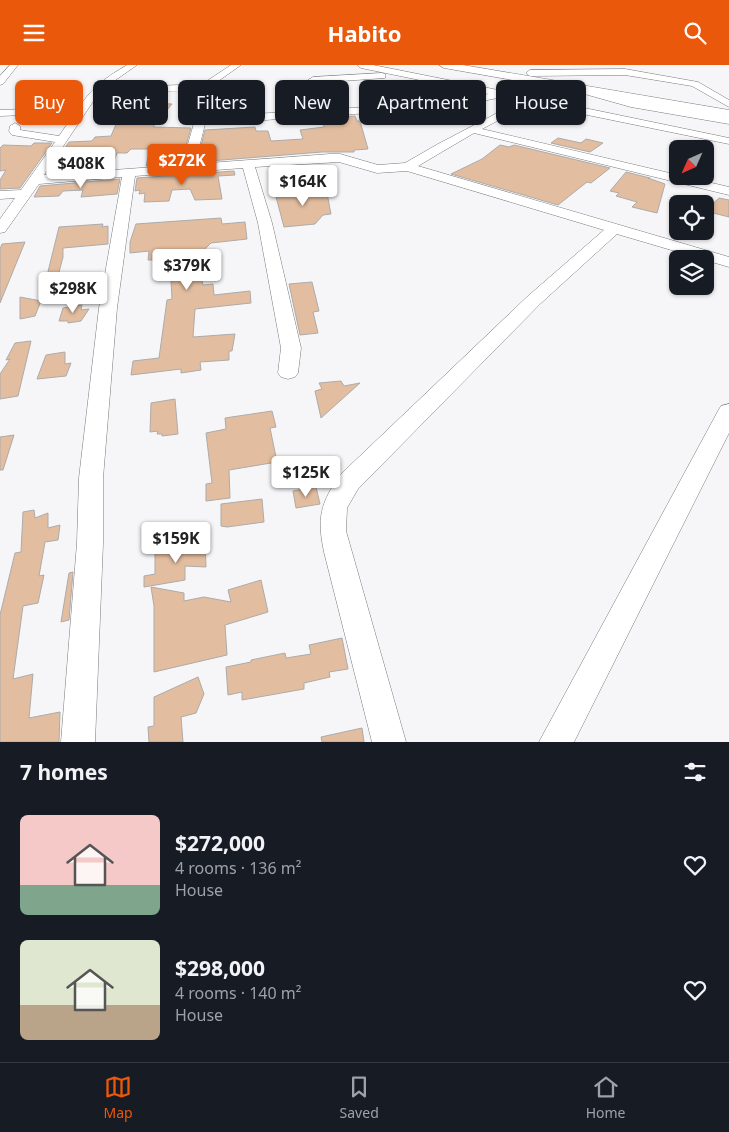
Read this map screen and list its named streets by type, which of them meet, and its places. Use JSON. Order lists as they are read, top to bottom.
{
  "north": "bottom left",
  "page": {
    "header": "Habito",
    "chip": [
      "Buy",
      "Rent",
      "Filters",
      "New",
      "Apartment",
      "House"
    ],
    "price": [
      "$272K",
      "$408K",
      "$164K",
      "$379K",
      "$298K",
      "$125K",
      "$159K"
    ],
    "heading": "7 homes",
    "list": [
      {
        "name": "$272,000",
        "note": "4 rooms · 136 m² · House"
      },
      {
        "name": "$298,000",
        "note": "4 rooms · 140 m² · House"
      }
    ],
    "tabs": ["Map", "Saved", "Home"]
  }
}
